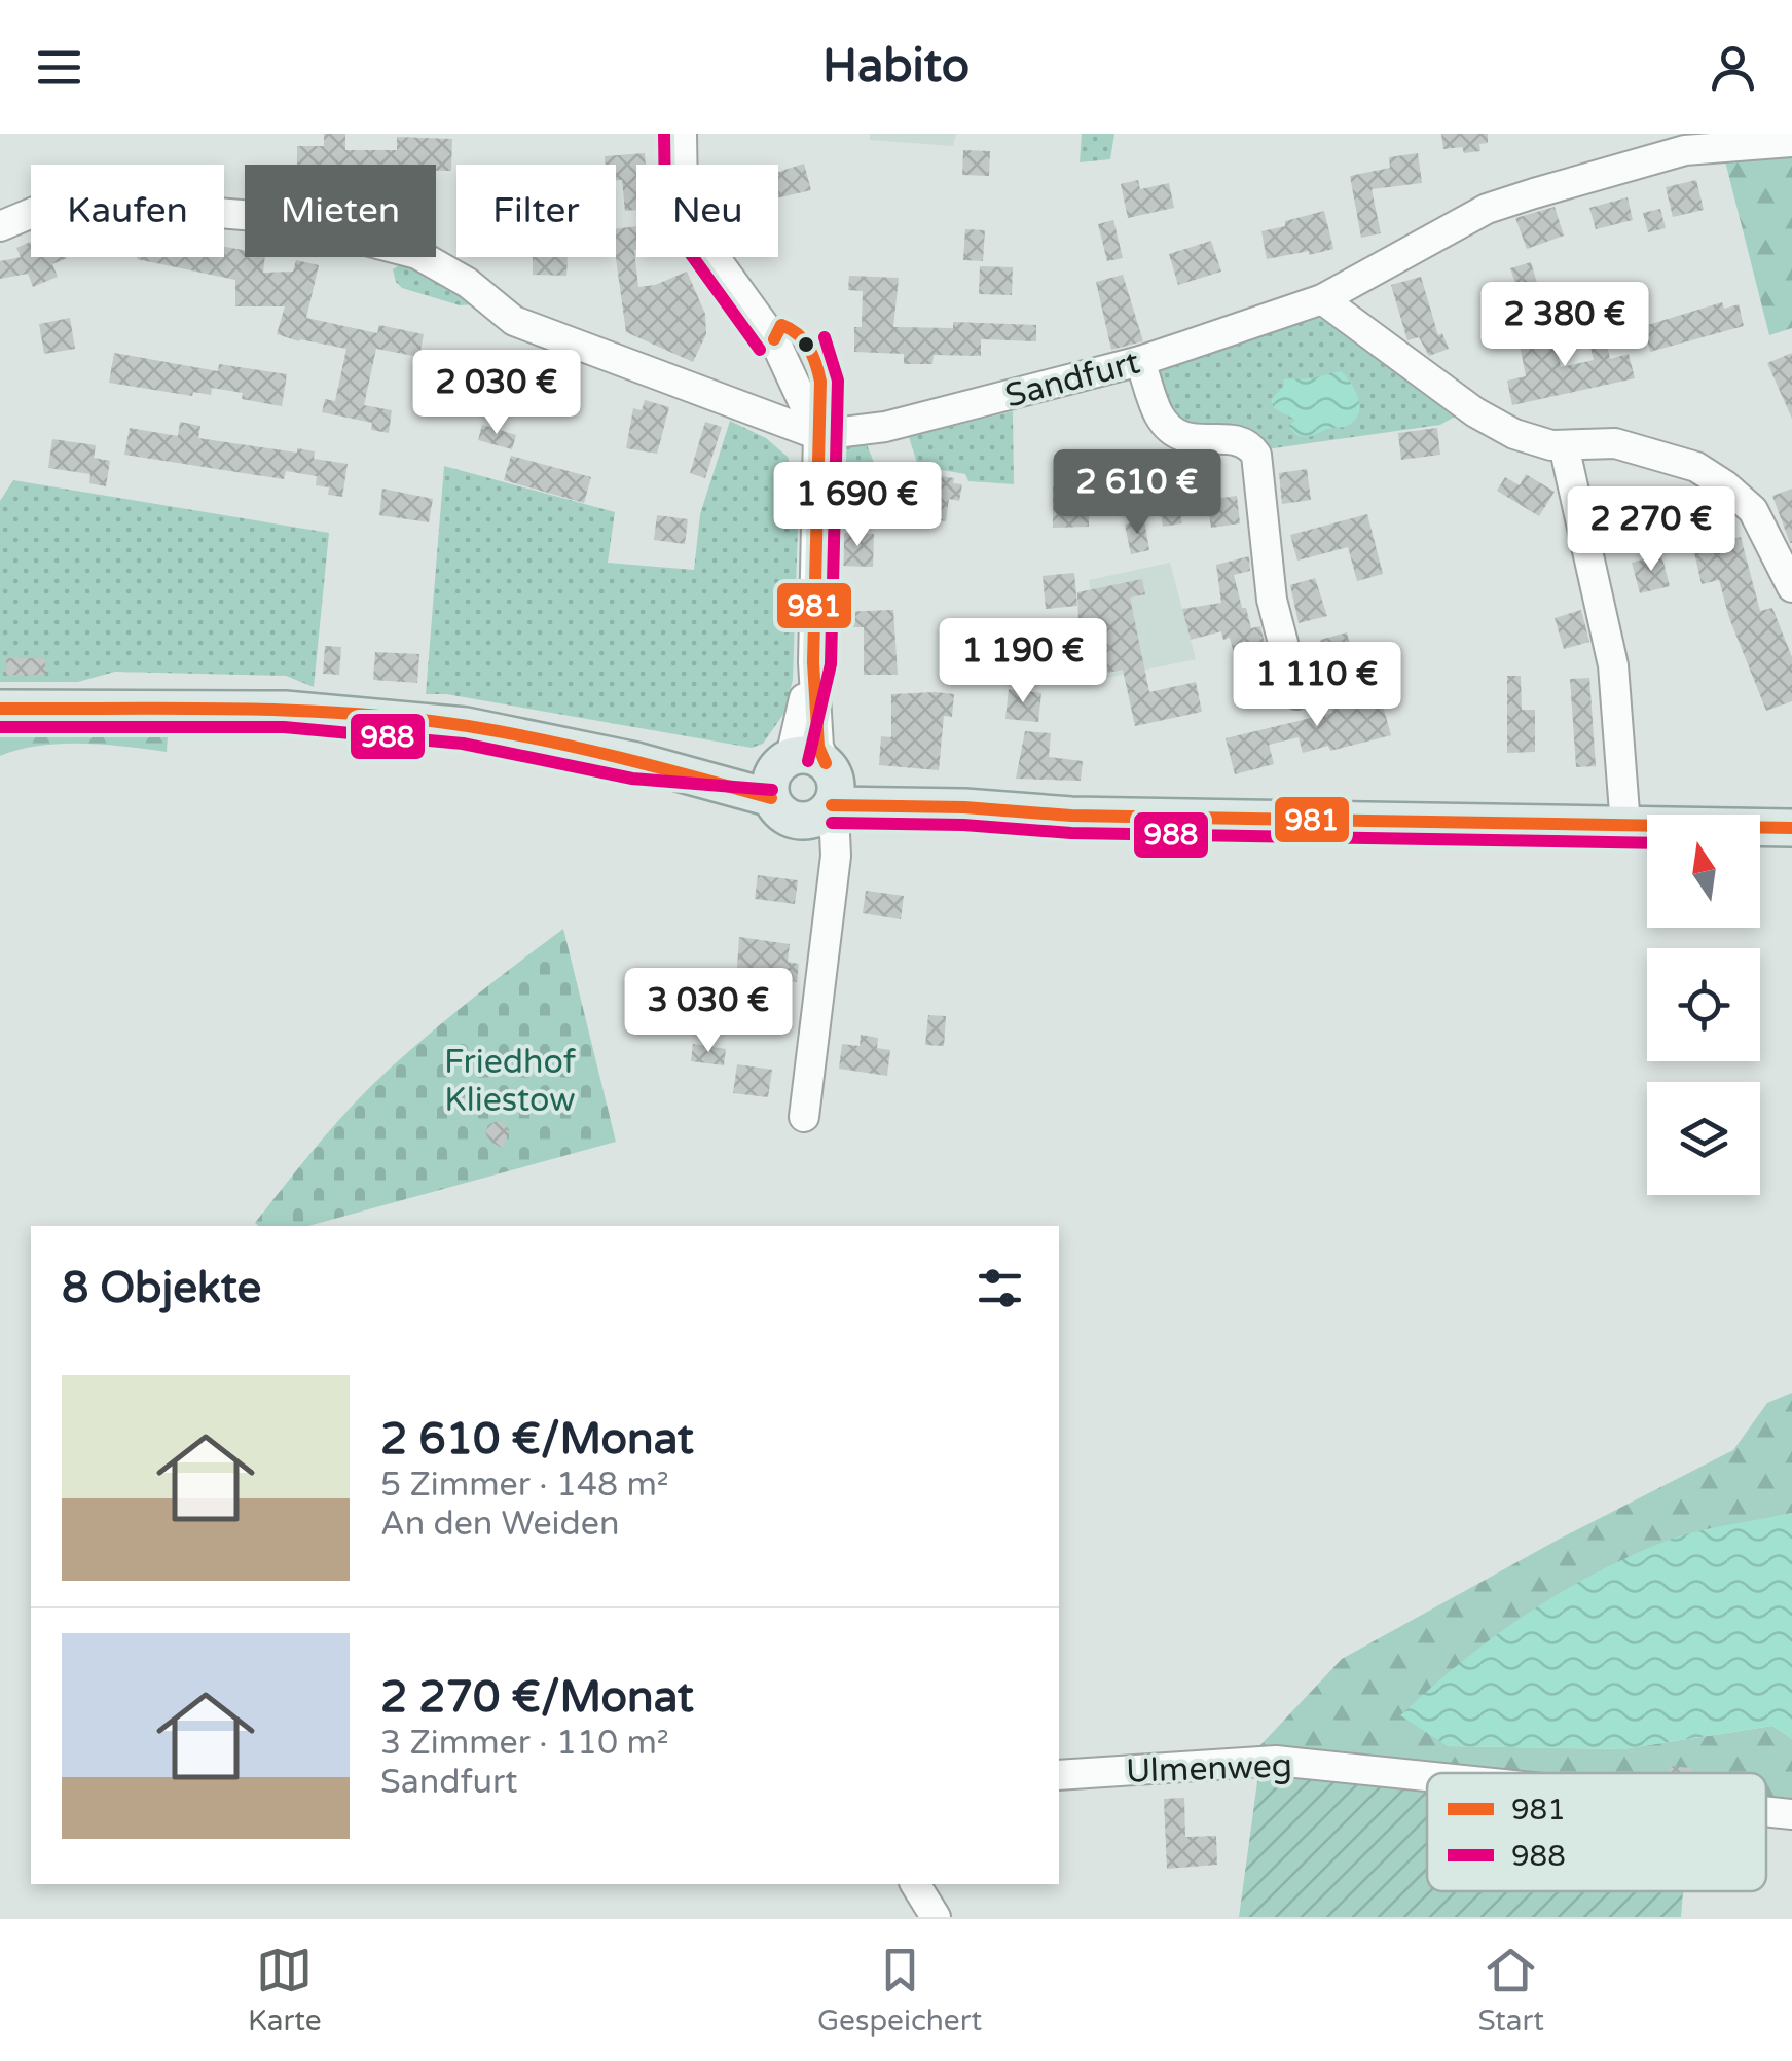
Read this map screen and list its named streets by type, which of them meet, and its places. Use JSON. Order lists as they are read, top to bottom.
{
  "streets": {
    "street": ["Sandfurt", "Ulmenweg"]
  },
  "parks": ["Friedhof Kliestow"],
  "lines": ["transit line 988", "transit line 981"],
  "legend": ["981", "988"],
  "north": "top",
  "page": {
    "header": "Habito",
    "chip": [
      "Kaufen",
      "Mieten",
      "Filter",
      "Neu"
    ],
    "price": [
      "2 380 €",
      "2 030 €",
      "2 610 €",
      "1 690 €",
      "2 270 €",
      "1 190 €",
      "1 110 €",
      "3 030 €"
    ],
    "heading": "8 Objekte",
    "list": [
      {
        "name": "2 610 €/Monat",
        "note": "5 Zimmer · 148 m² · An den Weiden"
      },
      {
        "name": "2 270 €/Monat",
        "note": "3 Zimmer · 110 m² · Sandfurt"
      }
    ],
    "tabs": ["Karte", "Gespeichert", "Start"]
  }
}
